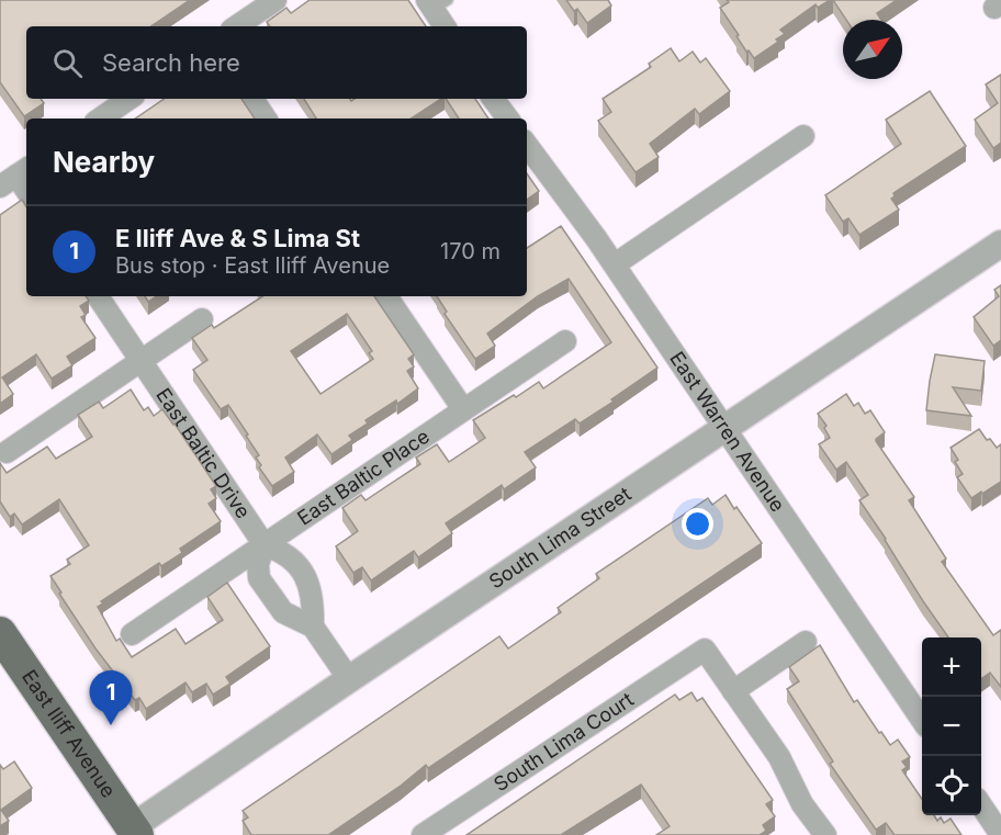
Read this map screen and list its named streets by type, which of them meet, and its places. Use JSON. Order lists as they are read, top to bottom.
{
  "streets": {
    "main road": ["East Iliff Avenue"],
    "street": [
      "East Warren Avenue",
      "East Baltic Drive",
      "East Baltic Place",
      "South Lima Street",
      "South Lima Court"
    ]
  },
  "crossings": [
    ["East Warren Avenue", "South Lima Street"],
    ["East Baltic Drive", "East Baltic Place"],
    ["South Lima Street", "East Iliff Avenue"]
  ],
  "north": "top right",
  "page": {
    "search": "Search here",
    "heading": "Nearby",
    "list": [
      {
        "mark": "1",
        "name": "E Iliff Ave & S Lima St",
        "note": "Bus stop · East Iliff Avenue",
        "value": "170 m"
      }
    ],
    "map_buttons": ["+", "−"],
    "pins": "1"
  }
}
